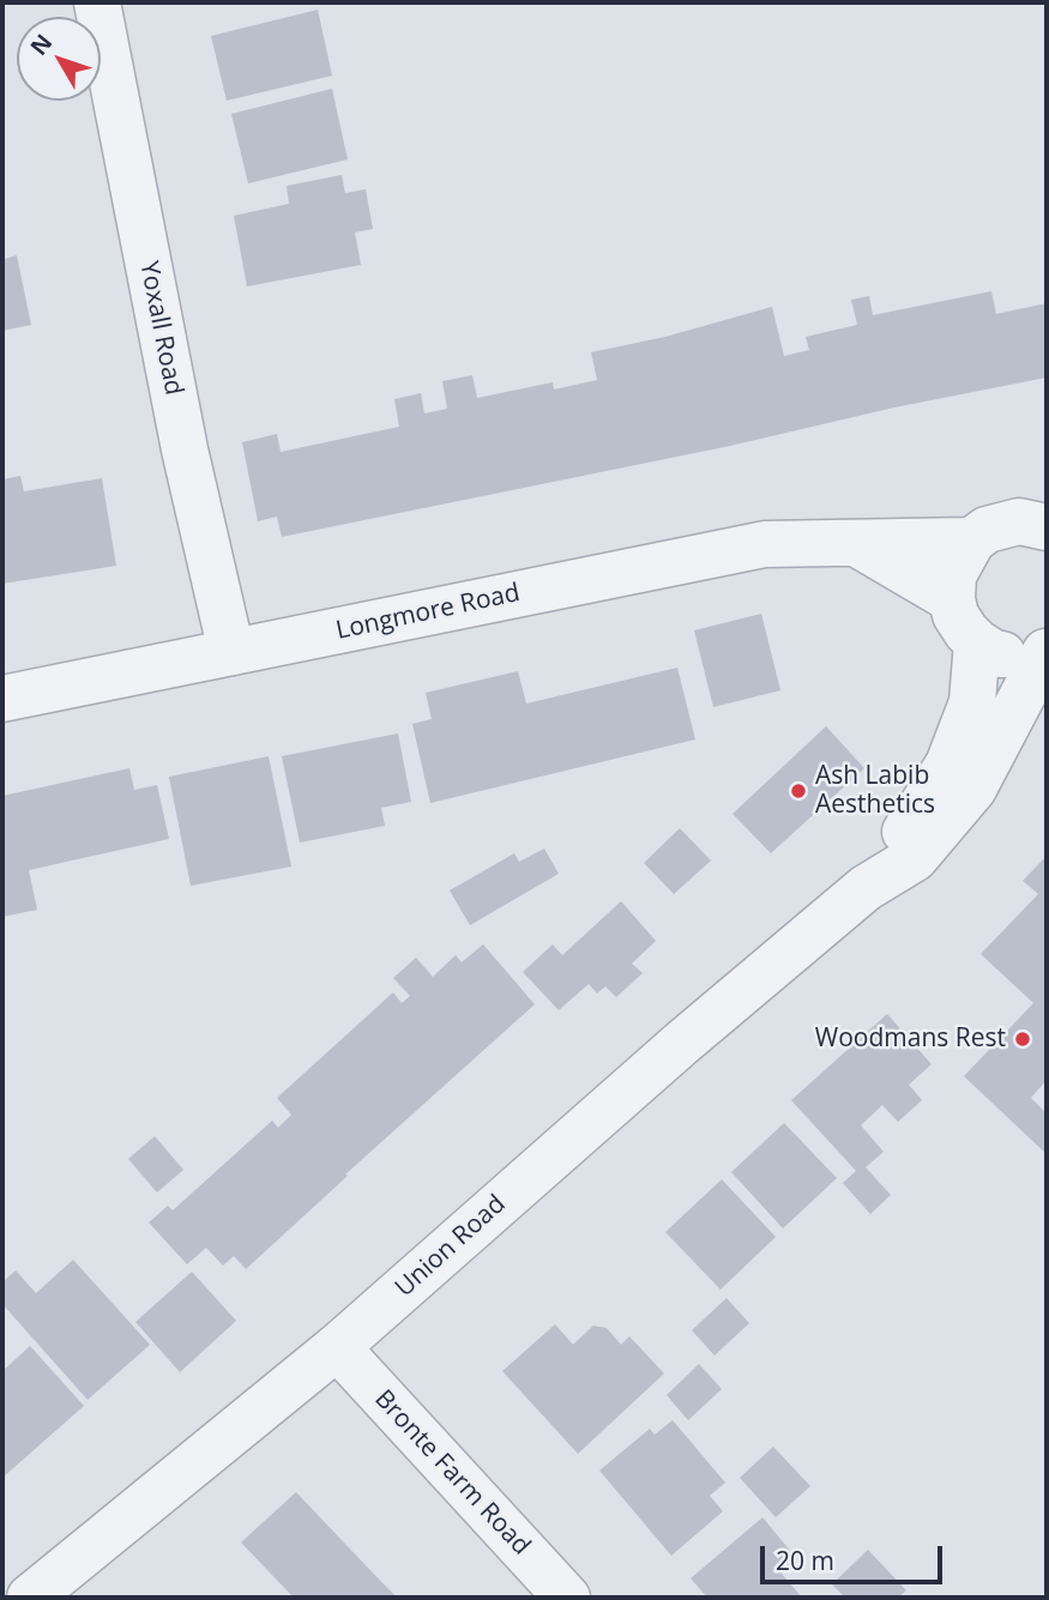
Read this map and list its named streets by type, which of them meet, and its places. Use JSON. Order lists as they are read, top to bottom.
{
  "streets": {
    "street": [
      "Yoxall Road",
      "Longmore Road",
      "Union Road",
      "Bronte Farm Road"
    ]
  },
  "crossings": [
    ["Yoxall Road", "Longmore Road"],
    ["Union Road", "Bronte Farm Road"]
  ],
  "places": ["Ash Labib Aesthetics", "Woodmans Rest"],
  "scale_bar": "20 m",
  "north": "top left"
}
